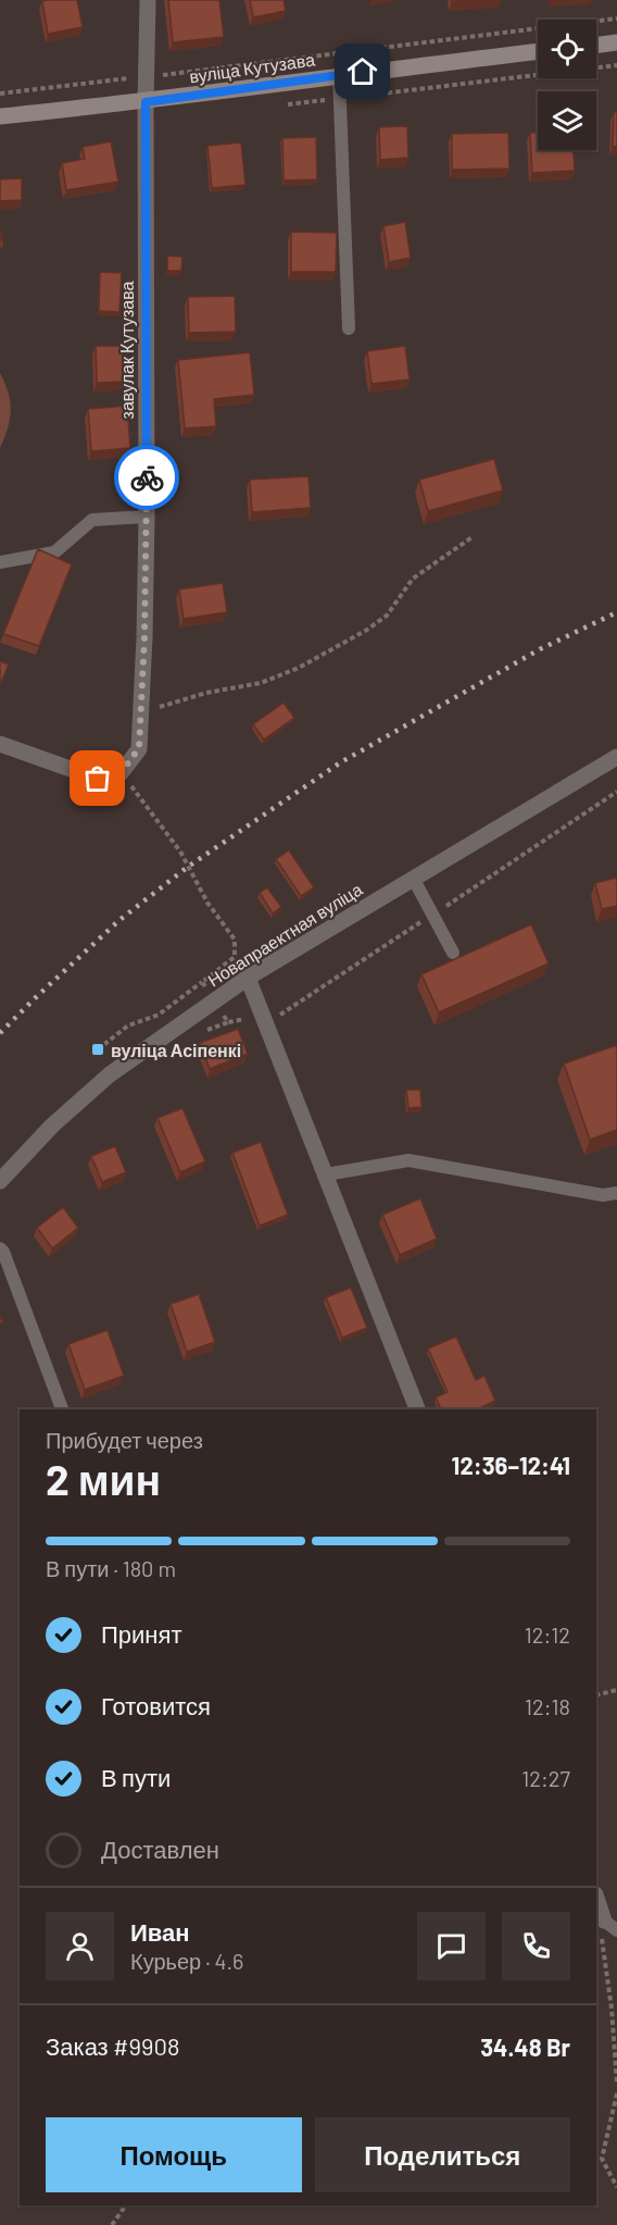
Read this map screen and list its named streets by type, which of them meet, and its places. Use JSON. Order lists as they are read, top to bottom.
{
  "streets": {
    "main road": ["вуліца Кутузава"],
    "street": ["завулак Кутузава", "Новапраектная вуліца"]
  },
  "crossings": [
    ["вуліца Кутузава", "завулак Кутузава"]
  ],
  "places": {
    "transit": ["вуліца Асіпенкі"]
  },
  "page": {
    "heading": ["2 мин", "Прибудет через", "12:36–12:41"],
    "panel": [
      "Иван",
      "Курьер · 4.6",
      "Заказ #9908",
      "34.48 Br"
    ],
    "bar": "В пути · 180 m",
    "list": [
      ["Принят", "12:12"],
      ["Готовится", "12:18"],
      ["В пути", "12:27"],
      "Доставлен"
    ],
    "buttons": ["Помощь", "Поделиться"]
  }
}
